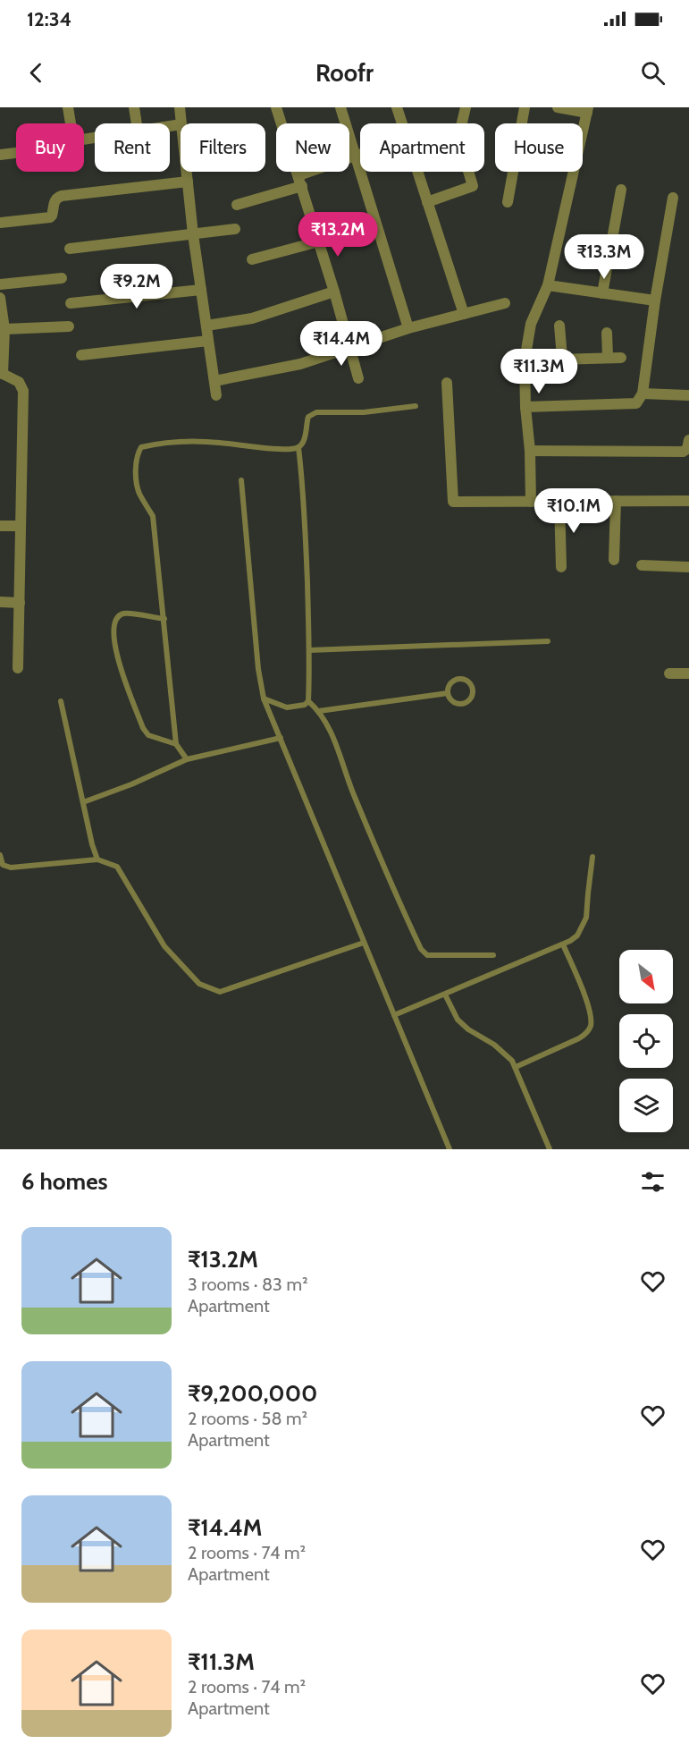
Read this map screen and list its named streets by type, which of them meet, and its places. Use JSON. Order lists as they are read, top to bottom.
{
  "north": "bottom right",
  "page": {
    "status": "12:34",
    "header": "Roofr",
    "chip": [
      "Buy",
      "Rent",
      "Filters",
      "New",
      "Apartment",
      "House"
    ],
    "price": [
      "₹13.2M",
      "₹13.3M",
      "₹9.2M",
      "₹14.4M",
      "₹11.3M",
      "₹10.1M"
    ],
    "heading": "6 homes",
    "list": [
      {
        "name": "₹13.2M",
        "note": "3 rooms · 83 m² · Apartment"
      },
      {
        "name": "₹9,200,000",
        "note": "2 rooms · 58 m² · Apartment"
      },
      {
        "name": "₹14.4M",
        "note": "2 rooms · 74 m² · Apartment"
      },
      {
        "name": "₹11.3M",
        "note": "2 rooms · 74 m² · Apartment"
      }
    ]
  }
}
